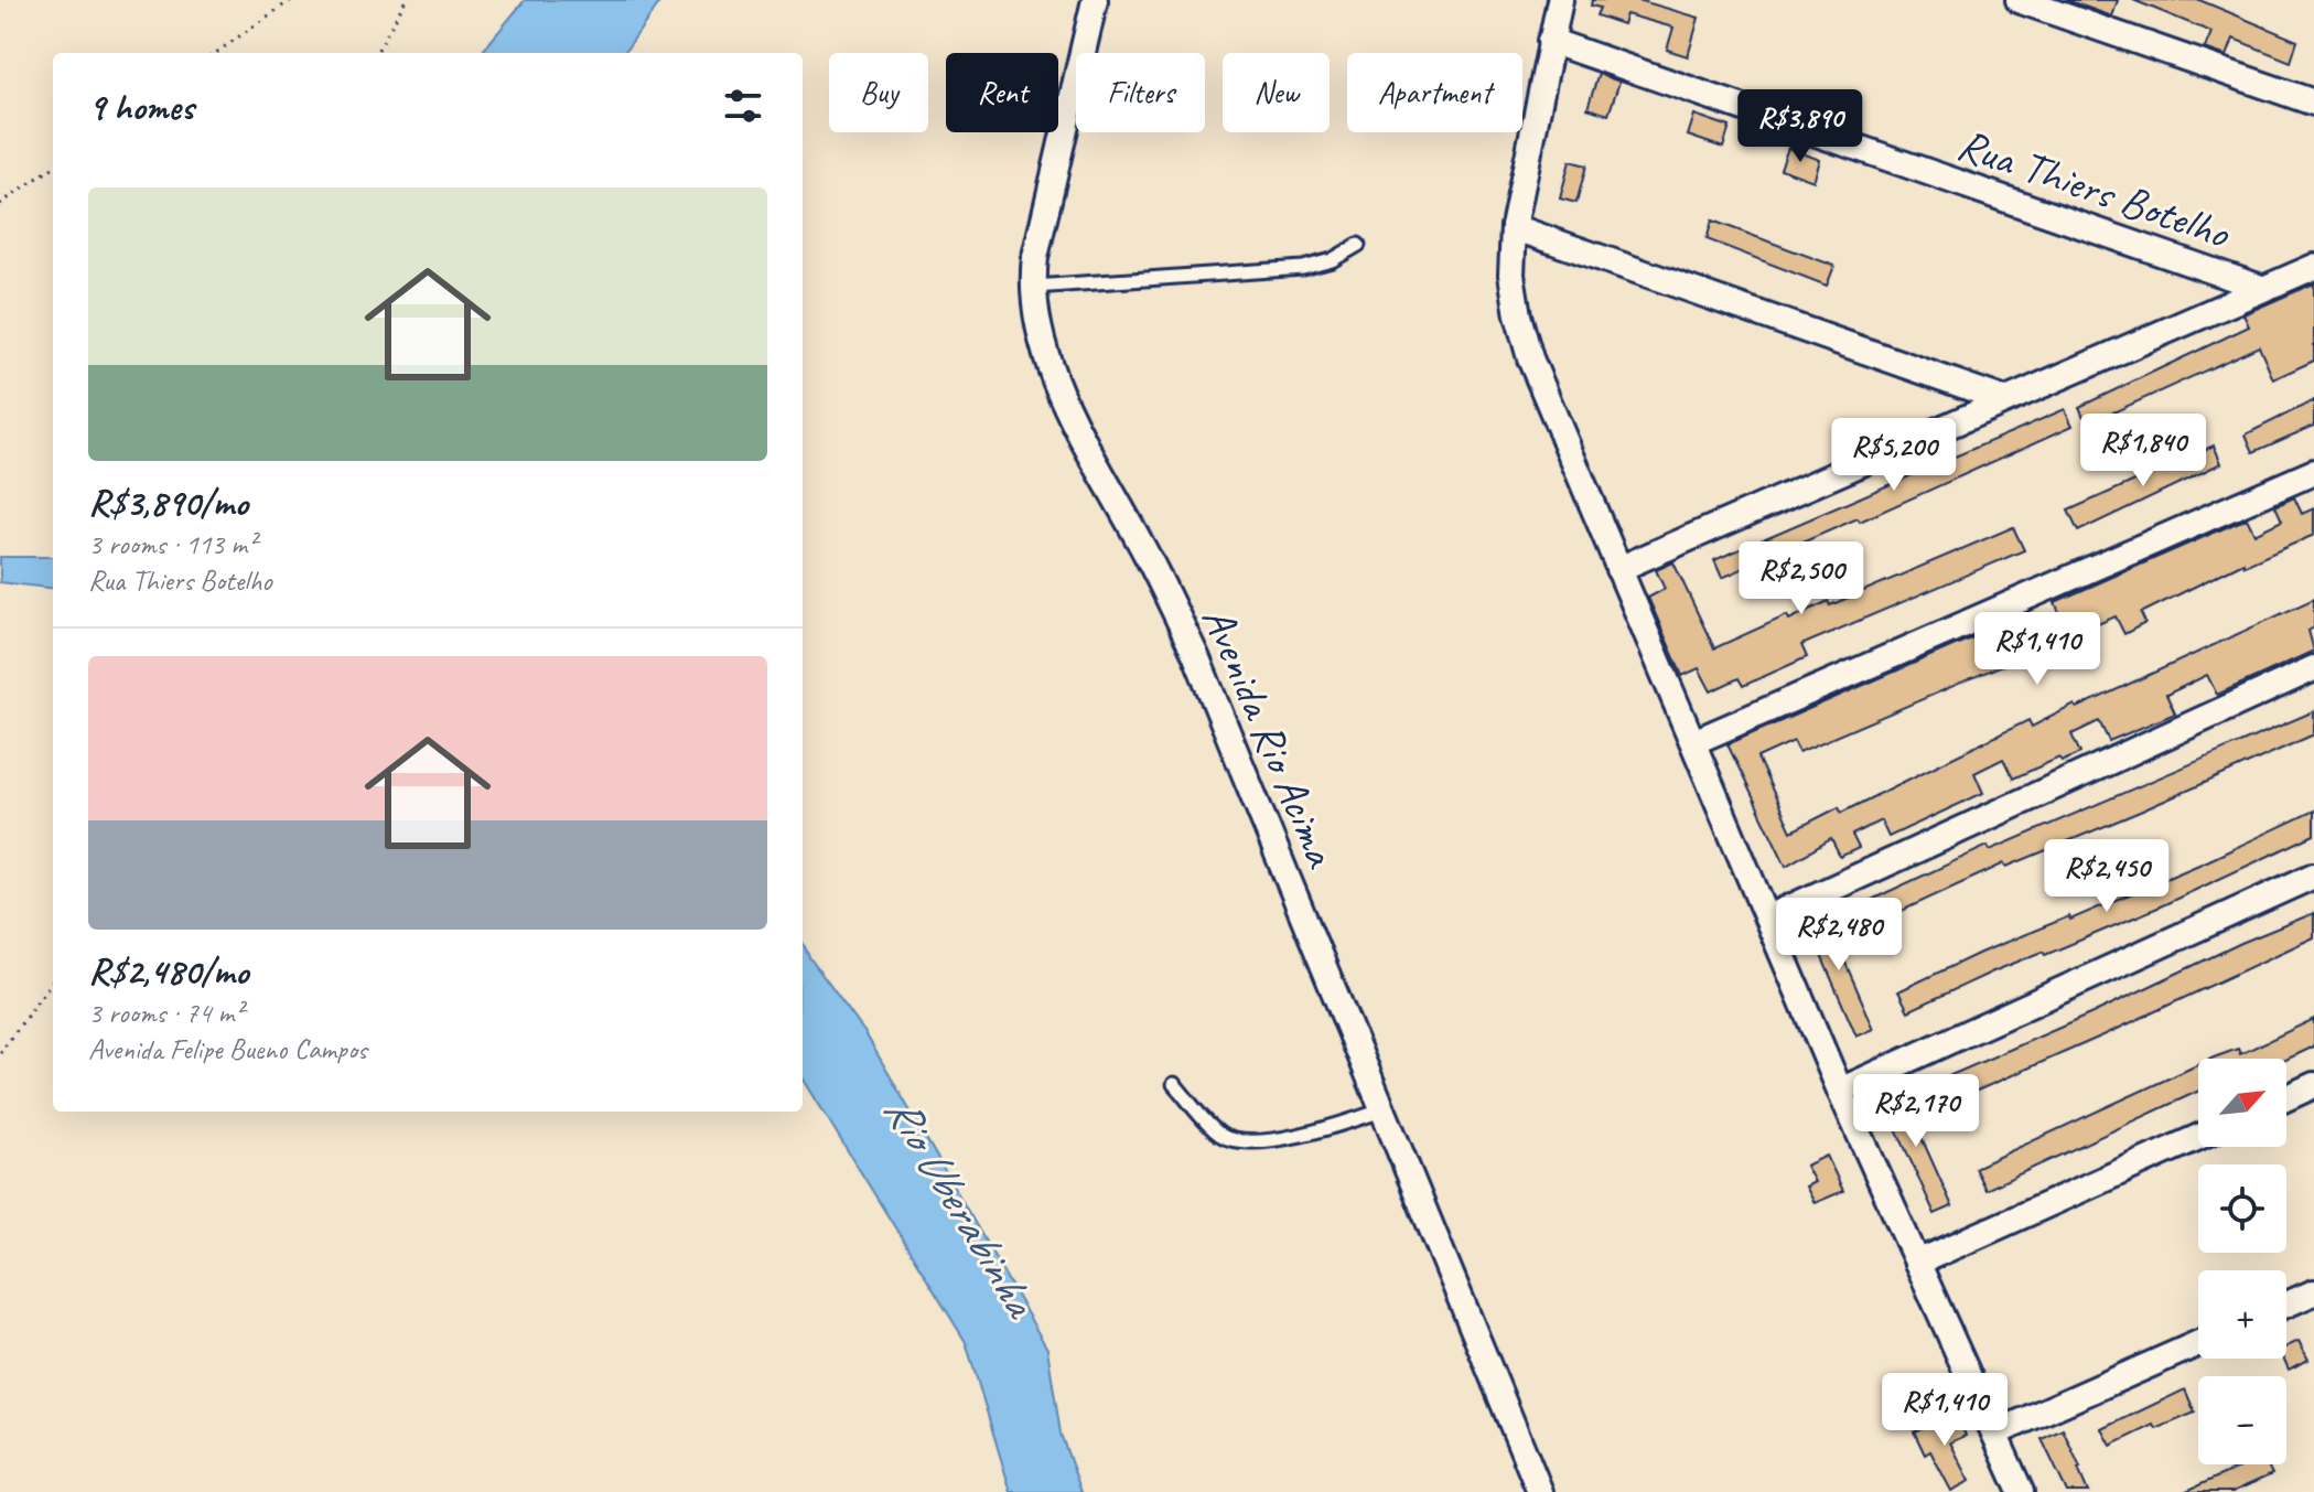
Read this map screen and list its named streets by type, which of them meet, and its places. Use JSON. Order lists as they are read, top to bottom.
{
  "streets": {
    "street": ["Rua Thiers Botelho", "Avenida Rio Acima"]
  },
  "water": ["Rio Uberabinha"],
  "north": "top right",
  "page": {
    "chip": [
      "Buy",
      "Rent",
      "Filters",
      "New",
      "Apartment"
    ],
    "heading": "9 homes",
    "price": [
      "R$3,890",
      "R$1,840",
      "R$5,200",
      "R$2,500",
      "R$1,410",
      "R$2,450",
      "R$2,480",
      "R$2,170",
      "R$1,410"
    ],
    "list": [
      {
        "name": "R$3,890/mo",
        "note": "3 rooms · 113 m² · Rua Thiers Botelho"
      },
      {
        "name": "R$2,480/mo",
        "note": "3 rooms · 74 m² · Avenida Felipe Bueno Campos"
      }
    ],
    "map_buttons": ["+", "−"]
  }
}
